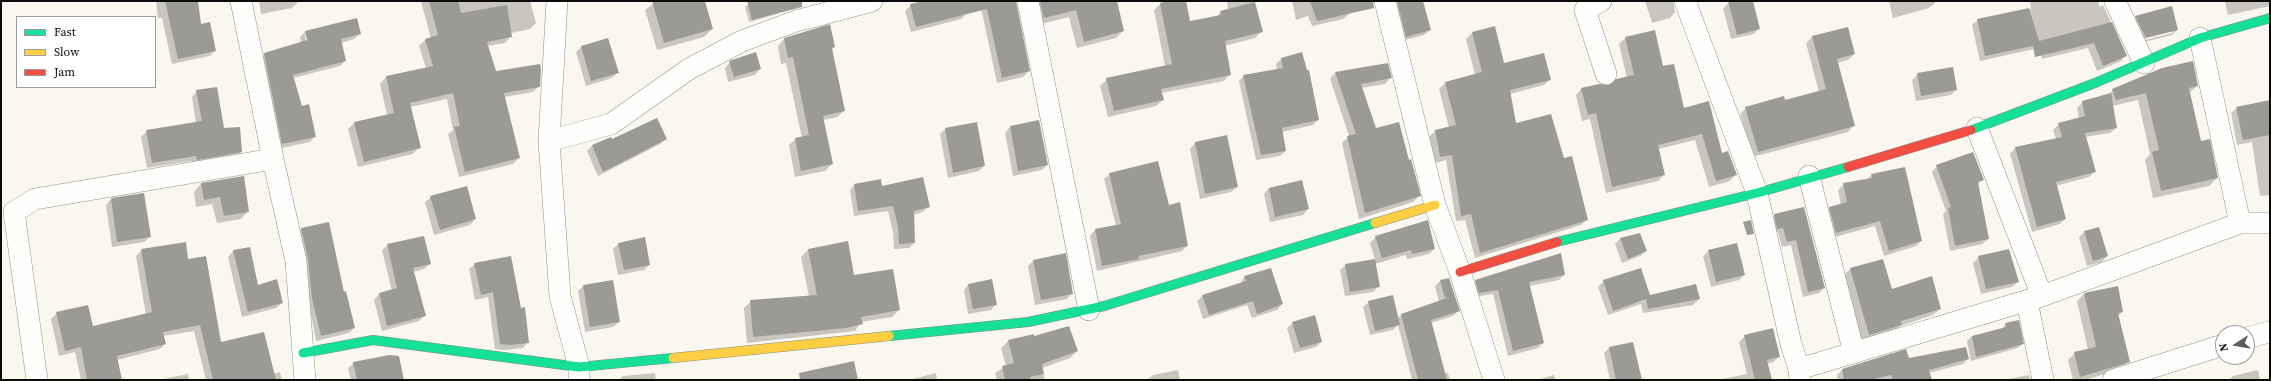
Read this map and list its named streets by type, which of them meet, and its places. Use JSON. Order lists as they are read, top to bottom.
{
  "legend": ["Fast", "Slow", "Jam"],
  "north": "left"
}
